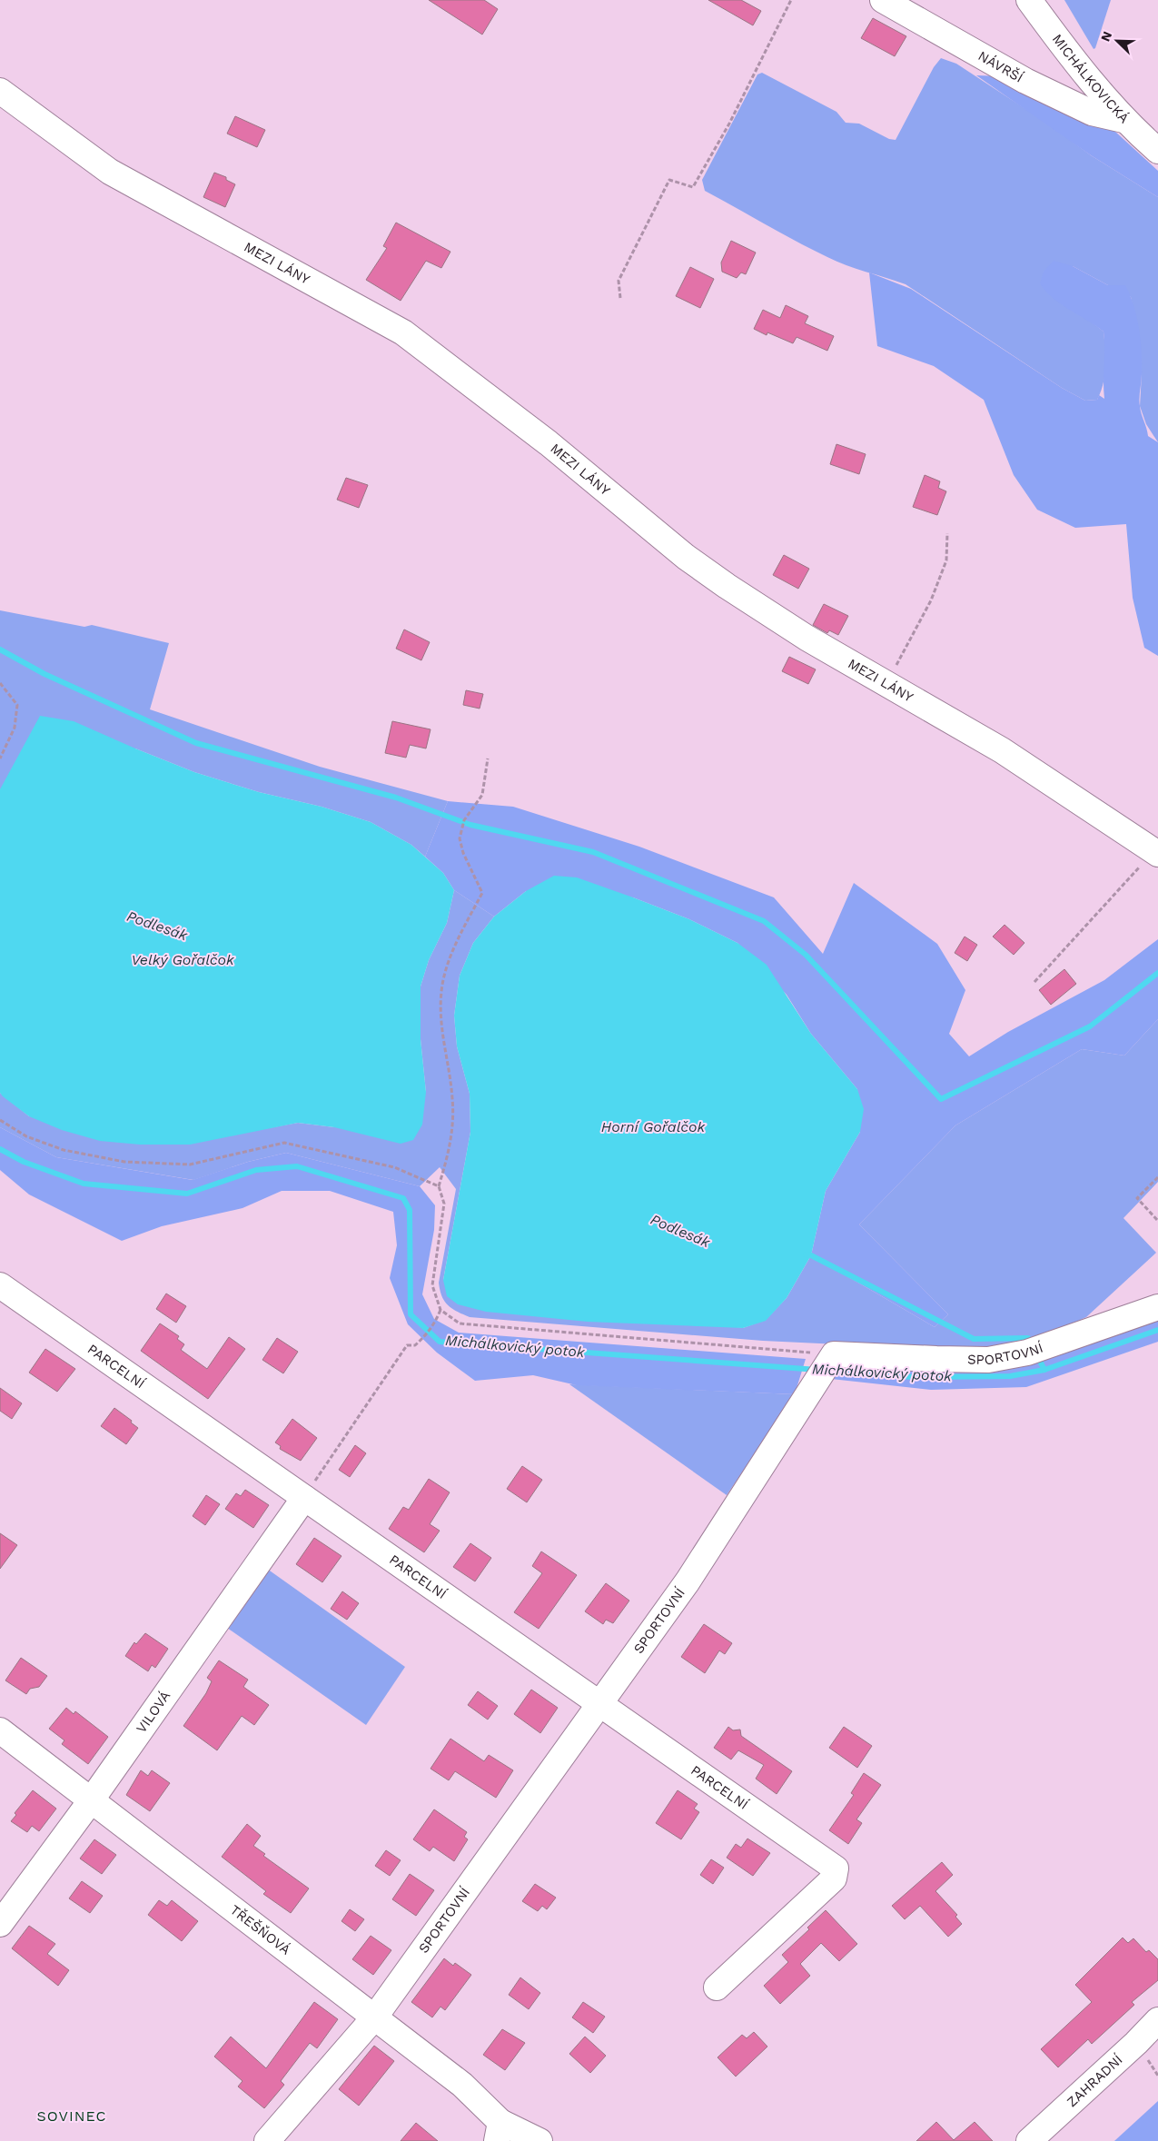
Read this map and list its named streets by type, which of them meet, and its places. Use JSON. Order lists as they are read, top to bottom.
{
  "streets": {
    "street": [
      "NÁVRŠÍ",
      "MICHÁLKOVICKÁ",
      "MEZI LÁNY",
      "SPORTOVNÍ",
      "PARCELNÍ",
      "VILOVÁ",
      "TŘEŠŇOVÁ",
      "ZAHRADNÍ"
    ]
  },
  "crossings": [
    ["NÁVRŠÍ", "MICHÁLKOVICKÁ"],
    ["SPORTOVNÍ", "PARCELNÍ"],
    ["SPORTOVNÍ", "TŘEŠŇOVÁ"],
    ["PARCELNÍ", "VILOVÁ"],
    ["VILOVÁ", "TŘEŠŇOVÁ"]
  ],
  "districts": ["SOVINEC"],
  "water": [
    "Podlesák",
    "Velký Gořalčok",
    "Horní Gořalčok",
    "Michálkovický potok"
  ],
  "north": "top left"
}
